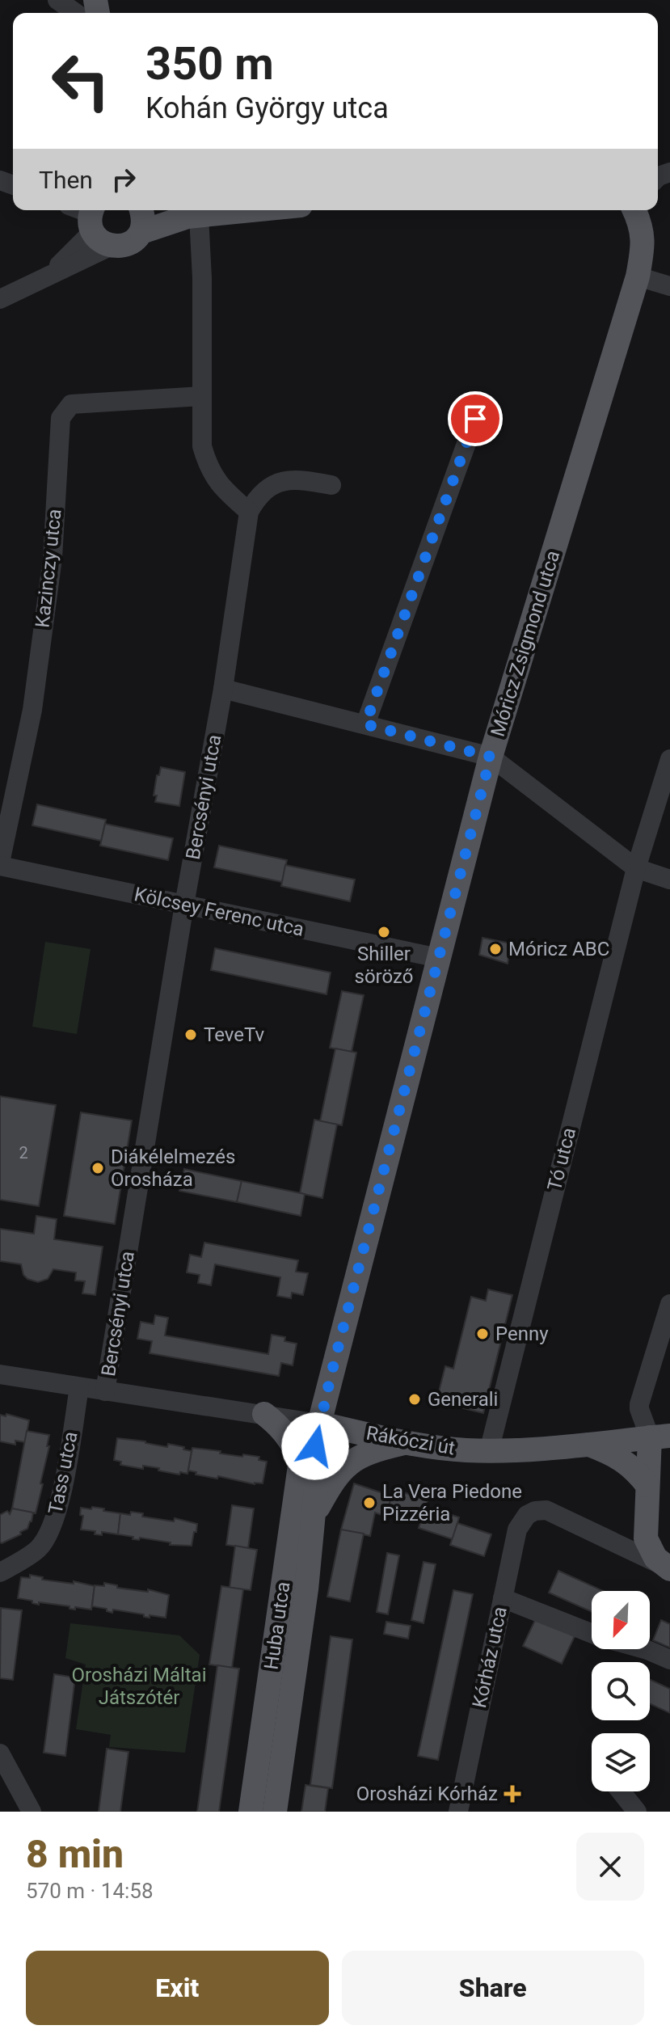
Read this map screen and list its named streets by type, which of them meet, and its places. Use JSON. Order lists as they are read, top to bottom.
{
  "streets": {
    "main road": ["Móricz Zsigmond utca", "Rákóczi út", "Huba utca"],
    "street": [
      "Kazinczy utca",
      "Bercsényi utca",
      "Kölcsey Ferenc utca",
      "Tó utca",
      "Tass utca",
      "Kórház utca"
    ]
  },
  "crossings": [
    ["Kazinczy utca", "Kölcsey Ferenc utca"],
    ["Móricz Zsigmond utca", "Kölcsey Ferenc utca"],
    ["Móricz Zsigmond utca", "Rákóczi út"],
    ["Móricz Zsigmond utca", "Huba utca"],
    ["Bercsényi utca", "Kölcsey Ferenc utca"],
    ["Bercsényi utca", "Rákóczi út"],
    ["Tó utca", "Rákóczi út"],
    ["Rákóczi út", "Tass utca"],
    ["Rákóczi út", "Huba utca"]
  ],
  "parks": ["Orosházi Máltai Játszótér"],
  "places": {
    "other": [
      "Shiller söröző",
      "Móricz ABC",
      "TeveTv",
      "Diákélelmezés Orosháza",
      "Penny",
      "Generali",
      "La Vera Piedone Pizzéria"
    ],
    "health": ["Orosházi Kórház"]
  },
  "house_numbers": ["2"],
  "north": "bottom left",
  "page": {
    "turn": ["350 m", "Kohán György utca"],
    "then": "Then",
    "heading": ["8 min", "570 m · 14:58"],
    "buttons": ["Exit", "Share"]
  }
}
